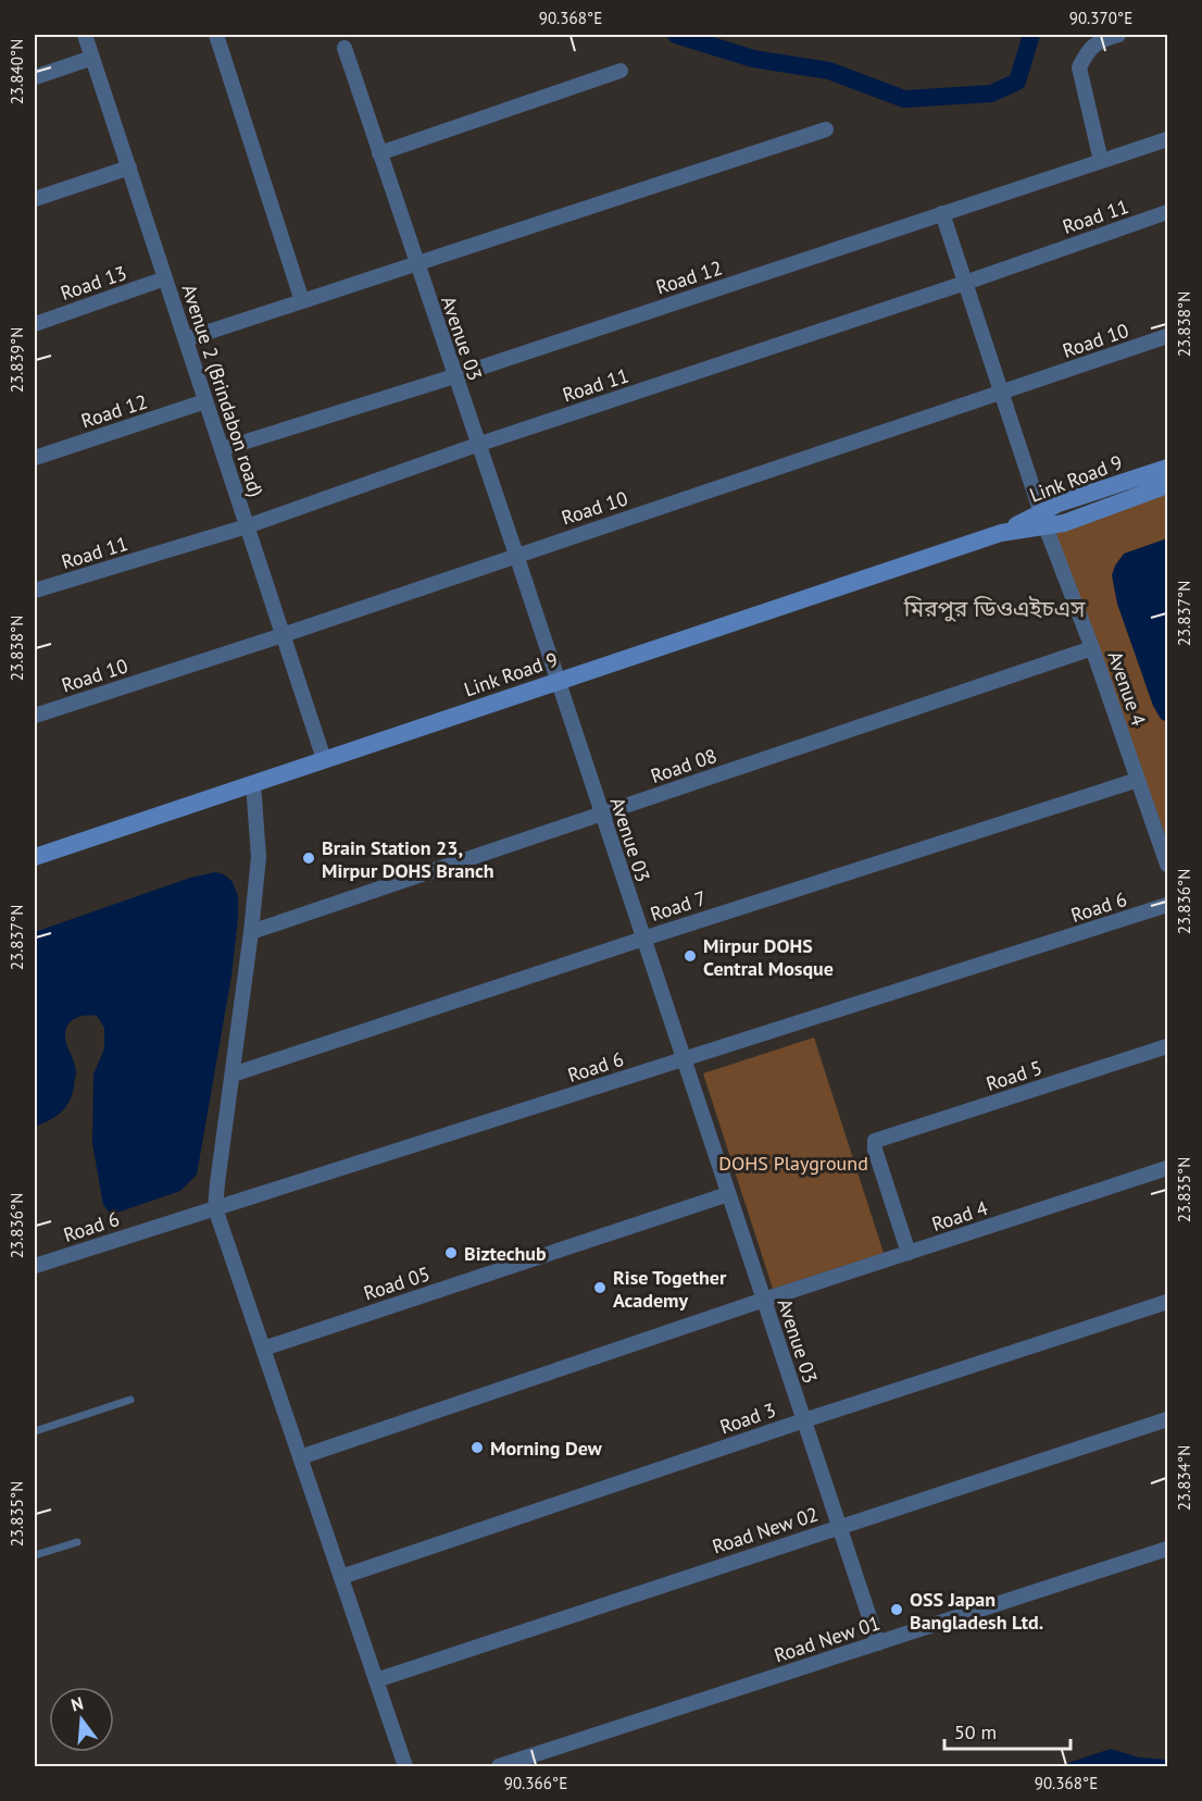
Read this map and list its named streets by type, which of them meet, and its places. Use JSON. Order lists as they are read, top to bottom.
{
  "streets": {
    "main road": ["Link Road 9"],
    "street": [
      "Road 11",
      "Road 12",
      "Road 13",
      "Avenue 03",
      "Road 10",
      "Avenue 2 (Brindabon road)",
      "Avenue 4",
      "Road 08",
      "Road 7",
      "Road 6",
      "Road 5",
      "Road 4",
      "Road 05",
      "Road 3",
      "Road New 02",
      "Road New 01"
    ]
  },
  "crossings": [
    ["Road 11", "Avenue 03"],
    ["Road 11", "Avenue 2 (Brindabon road)"],
    ["Road 11", "Avenue 4"],
    ["Road 12", "Avenue 03"],
    ["Road 12", "Avenue 2 (Brindabon road)"],
    ["Road 12", "Avenue 4"],
    ["Road 13", "Avenue 2 (Brindabon road)"],
    ["Avenue 03", "Road 10"],
    ["Avenue 03", "Link Road 9"],
    ["Avenue 03", "Road 08"],
    ["Avenue 03", "Road 7"],
    ["Avenue 03", "Road 6"],
    ["Avenue 03", "Road 4"],
    ["Avenue 03", "Road 05"],
    ["Avenue 03", "Road 3"],
    ["Avenue 03", "Road New 02"],
    ["Avenue 03", "Road New 01"],
    ["Road 10", "Avenue 2 (Brindabon road)"],
    ["Road 10", "Avenue 4"],
    ["Avenue 2 (Brindabon road)", "Link Road 9"],
    ["Link Road 9", "Avenue 4"],
    ["Avenue 4", "Road 08"],
    ["Avenue 4", "Road 7"],
    ["Road 5", "Road 4"]
  ],
  "districts": ["মিরপুর ডিওএইচএস"],
  "parks": ["DOHS Playground"],
  "places": [
    "Brain Station 23, Mirpur DOHS Branch",
    "Mirpur DOHS Central Mosque",
    "Biztechub",
    "Rise Together Academy",
    "Morning Dew",
    "OSS Japan Bangladesh Ltd."
  ],
  "scale_bar": "50 m",
  "north": "top",
  "coordinates": [
    "90.368°E",
    "90.370°E",
    "23.840°N",
    "23.838°N",
    "23.839°N",
    "23.837°N",
    "23.836°N",
    "23.835°N",
    "23.834°N",
    "90.366°E"
  ]
}
